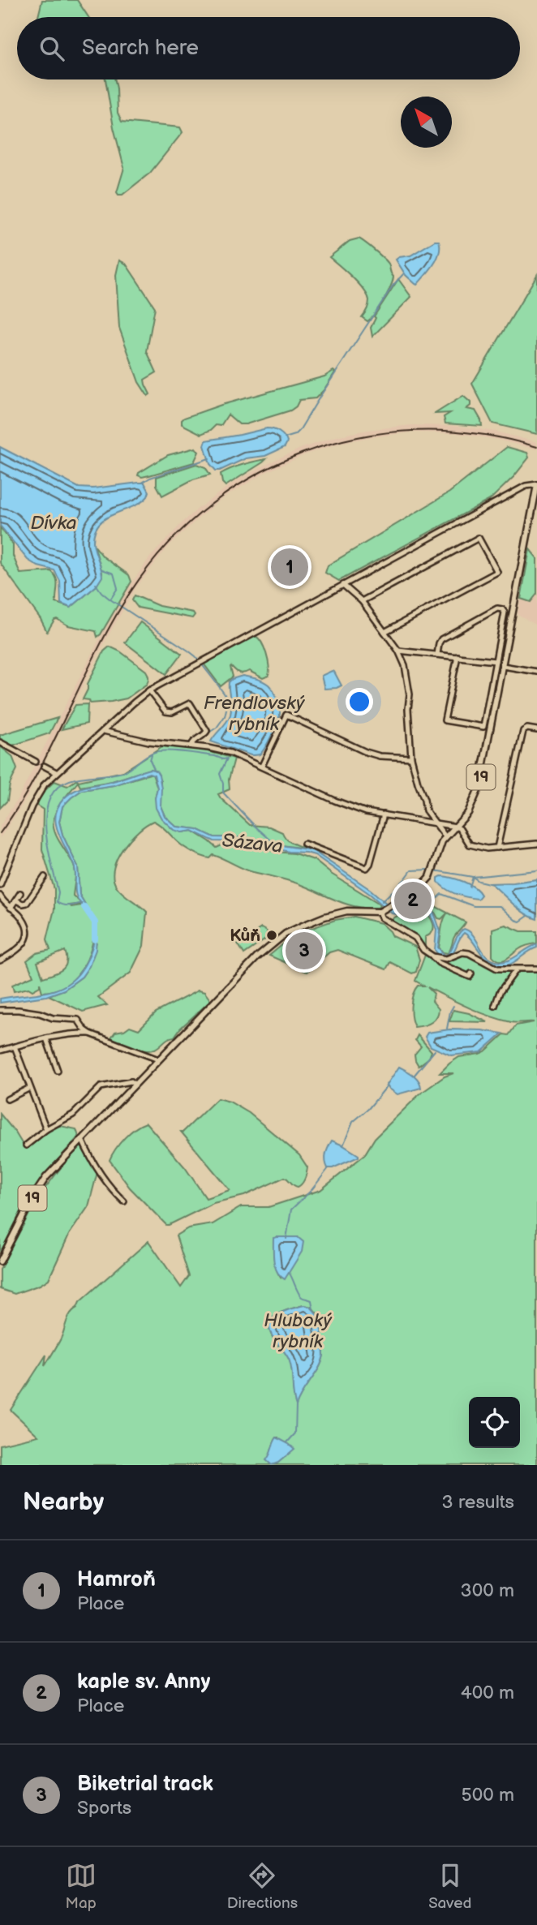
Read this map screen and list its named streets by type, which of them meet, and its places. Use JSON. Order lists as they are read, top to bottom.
{
  "streets": {
    "main road": ["19"]
  },
  "water": [
    "Dívka",
    "Frendlovský rybník",
    "Sázava",
    "Hluboký rybník"
  ],
  "places": ["Kůň"],
  "north": "top left",
  "page": {
    "search": "Search here",
    "pins": ["1", "2", "3"],
    "heading": ["Nearby", "3 results"],
    "list": [
      {
        "mark": "1",
        "name": "Hamroň",
        "note": "Place",
        "value": "300 m"
      },
      {
        "mark": "2",
        "name": "kaple sv. Anny",
        "note": "Place",
        "value": "400 m"
      },
      {
        "mark": "3",
        "name": "Biketrial track",
        "note": "Sports",
        "value": "500 m"
      }
    ],
    "nav": ["Map", "Directions", "Saved"]
  }
}
